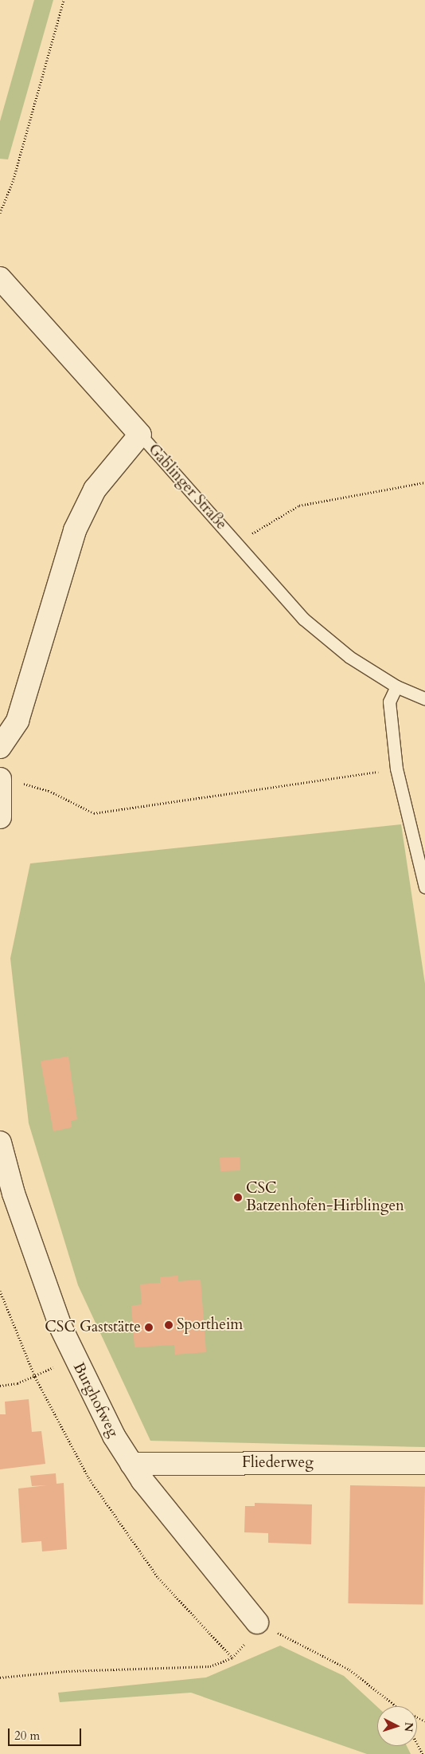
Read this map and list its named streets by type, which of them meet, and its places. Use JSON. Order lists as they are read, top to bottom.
{
  "streets": {
    "street": ["Gablinger Straße", "Burghofweg", "Fliederweg"]
  },
  "crossings": [
    ["Burghofweg", "Fliederweg"]
  ],
  "places": ["CSC Batzenhofen-Hirblingen", "Sportheim", "CSC Gaststätte"],
  "scale_bar": "20 m",
  "north": "right"
}
